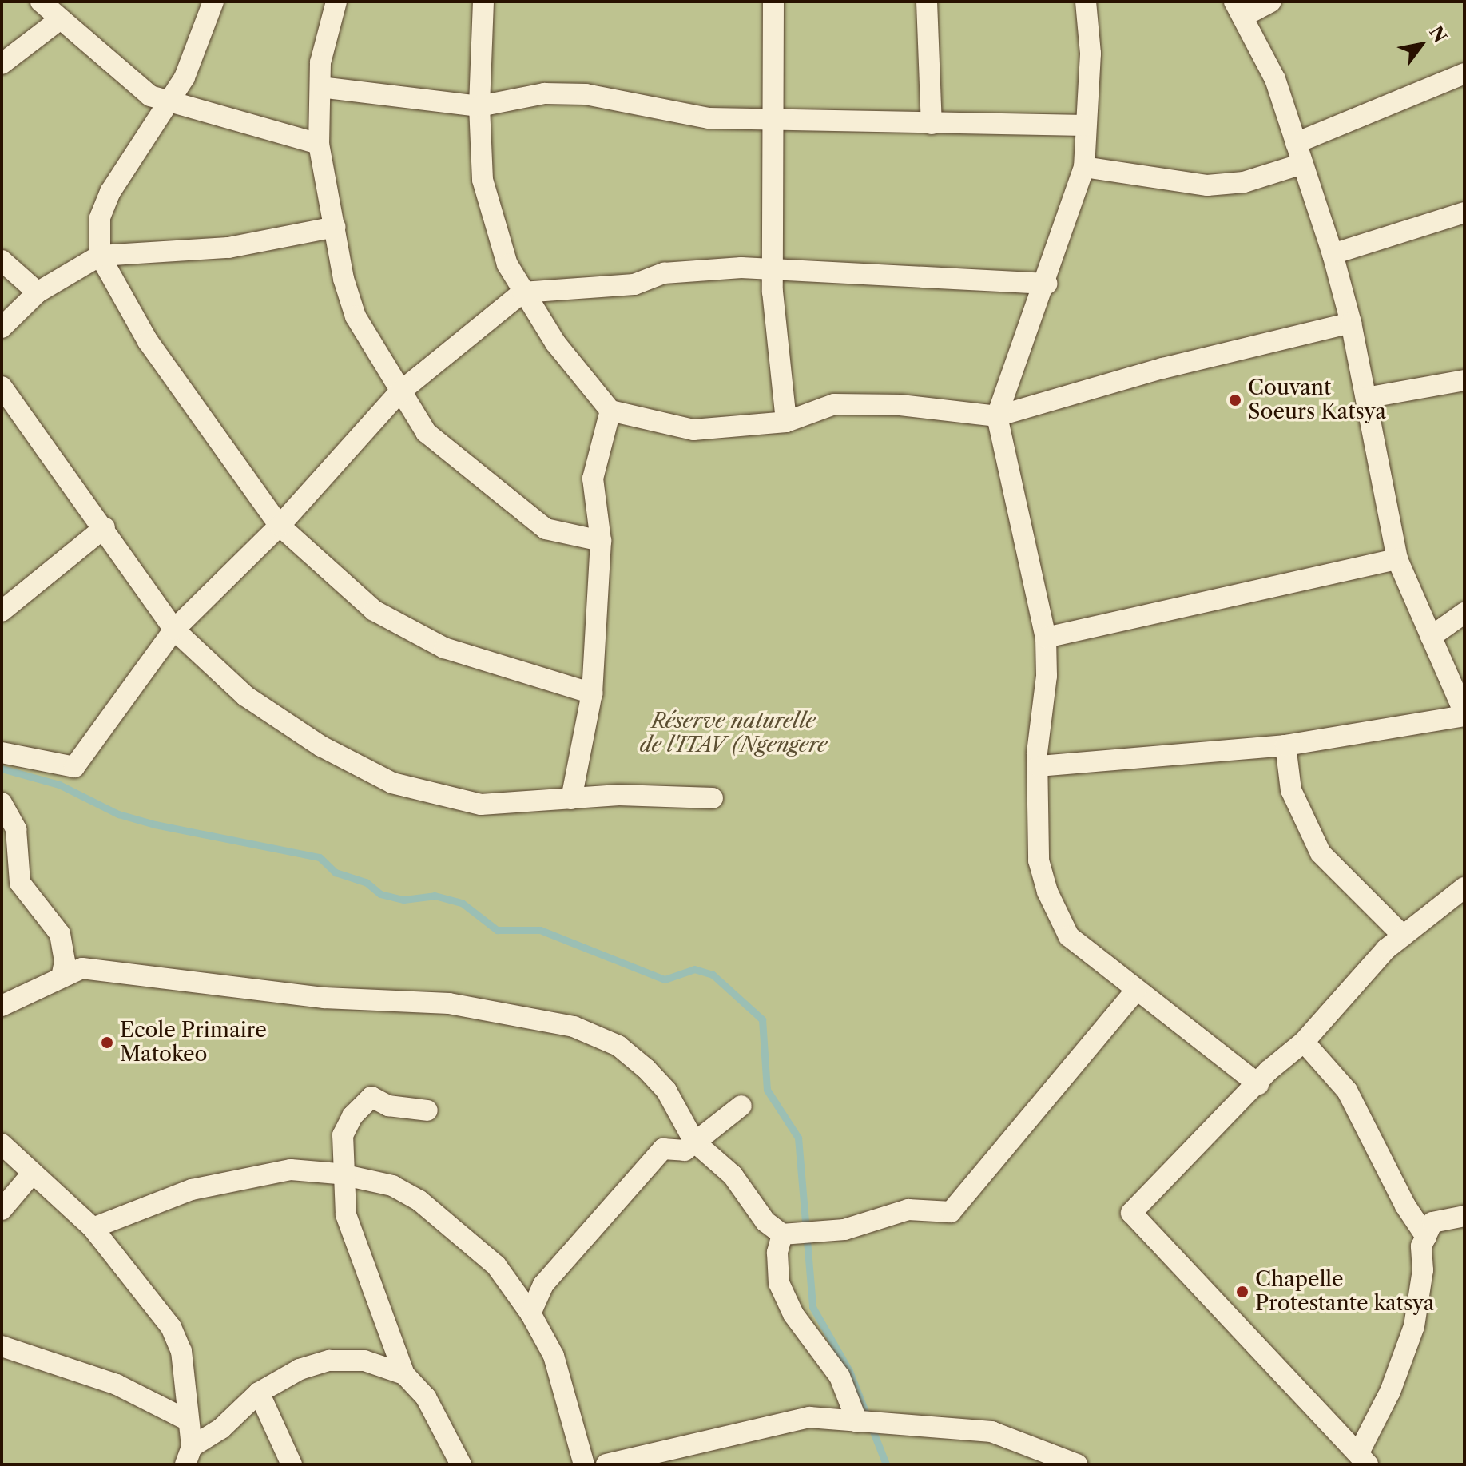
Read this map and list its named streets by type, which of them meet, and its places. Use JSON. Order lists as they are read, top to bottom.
{
  "parks": ["Réserve naturelle de l'ITAV (Ngengere"],
  "places": ["Couvant Soeurs Katsya", "Ecole Primaire Matokeo", "Chapelle Protestante katsya"],
  "north": "top right"
}
